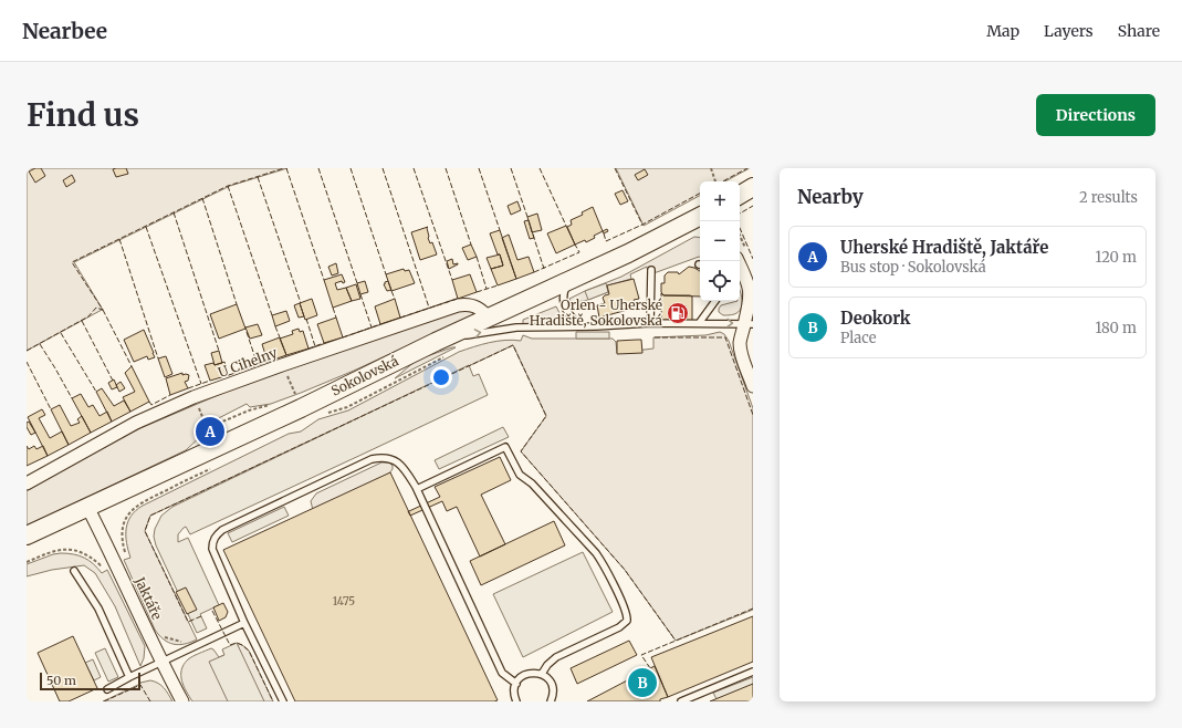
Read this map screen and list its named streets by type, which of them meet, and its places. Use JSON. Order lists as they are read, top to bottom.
{
  "streets": {
    "main road": ["Sokolovská"],
    "street": ["U Cihelny", "Jaktáře"]
  },
  "crossings": [
    ["U Cihelny", "Sokolovská"],
    ["Sokolovská", "Jaktáře"]
  ],
  "places": {
    "fuel station": ["Orlen - Uherské Hradiště, Sokolovská"]
  },
  "house_numbers": ["1475"],
  "scale_bar": "50 m",
  "page": {
    "header": "Nearbee",
    "nav": ["Map", "Layers", "Share"],
    "buttons": "Directions",
    "title": "Find us",
    "heading": ["Nearby", "2 results"],
    "map_buttons": ["+", "−"],
    "list": [
      {
        "mark": "A",
        "name": "Uherské Hradiště, Jaktáře",
        "note": "Bus stop · Sokolovská",
        "value": "120 m"
      },
      {
        "mark": "B",
        "name": "Deokork",
        "note": "Place",
        "value": "180 m"
      }
    ],
    "pins": ["A", "B"],
    "scale": "50 m"
  }
}
